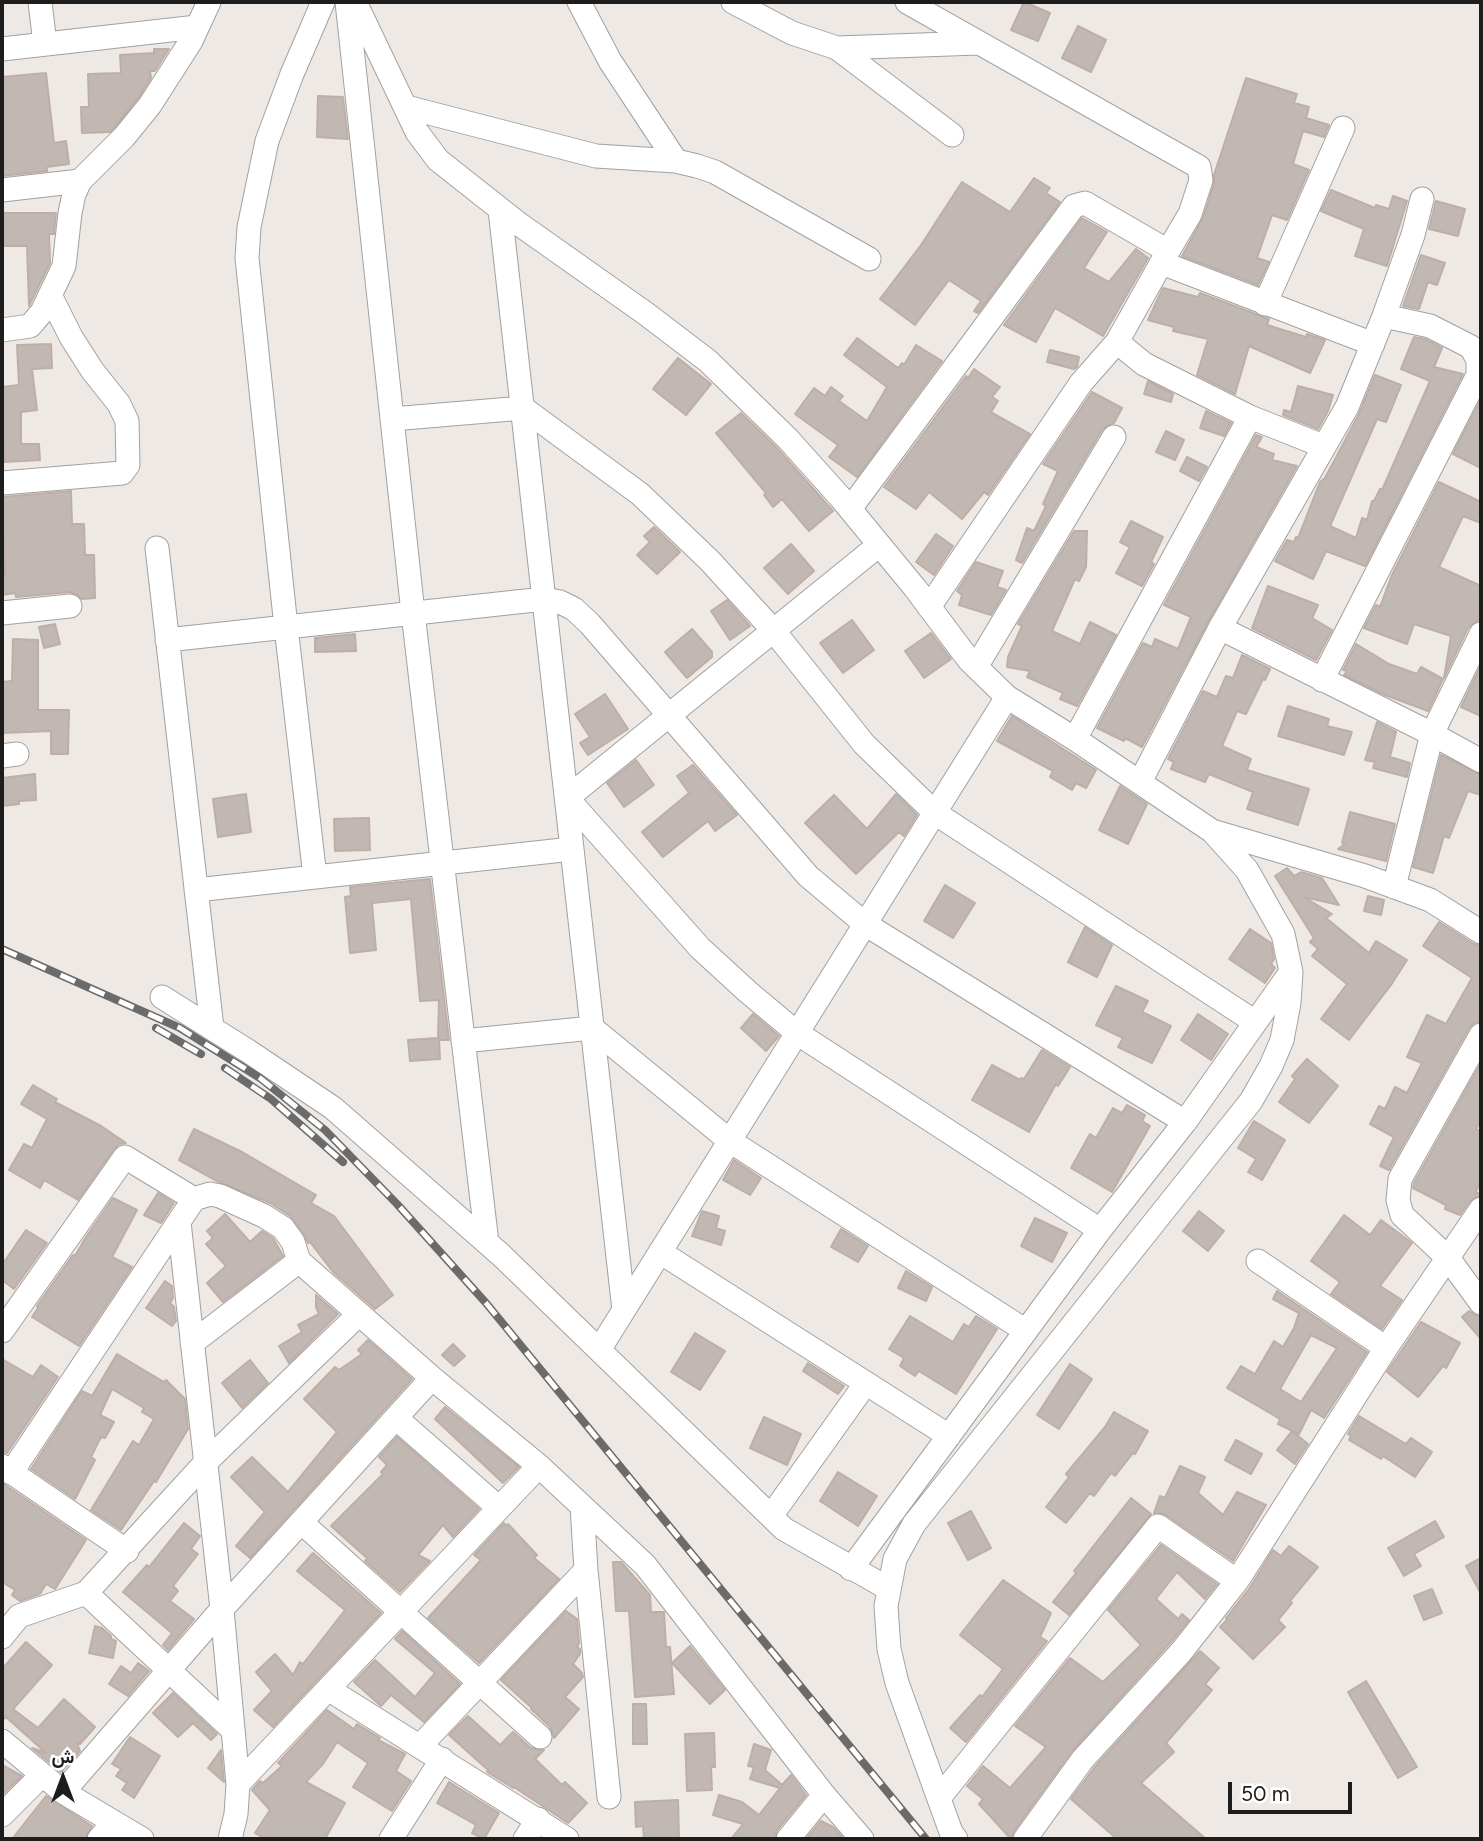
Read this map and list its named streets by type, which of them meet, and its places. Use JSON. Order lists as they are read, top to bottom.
{
  "scale_bar": "50 m",
  "north": "top"
}
